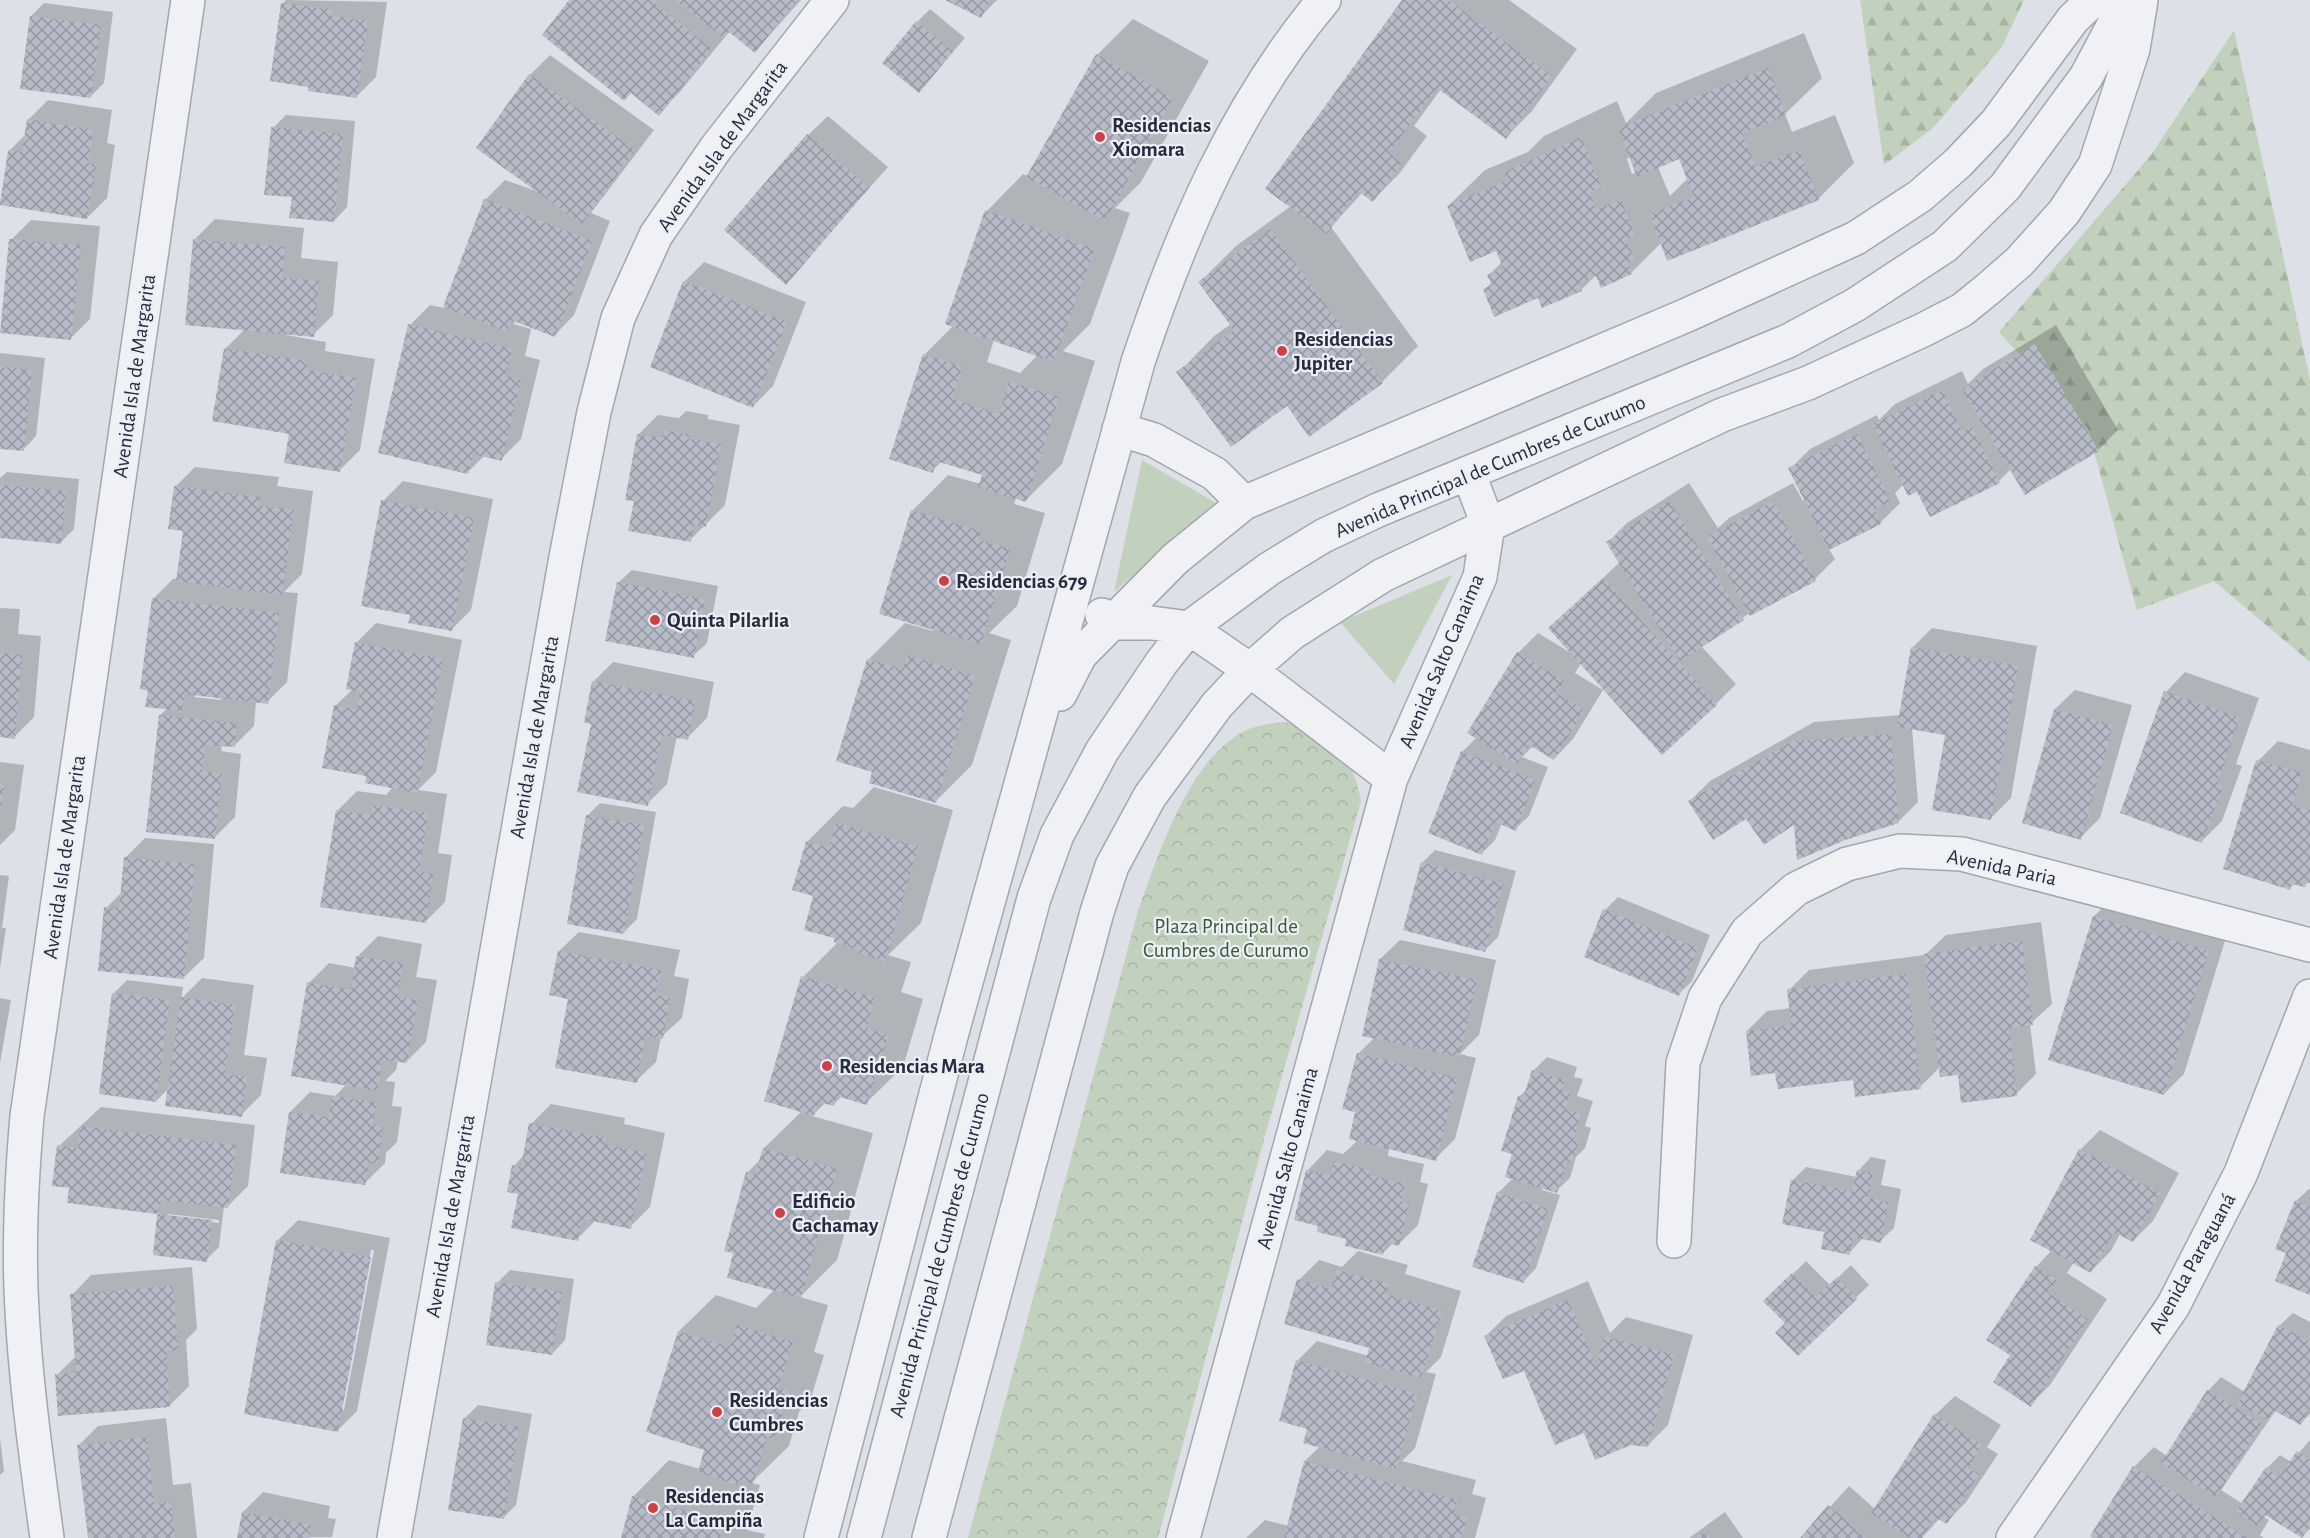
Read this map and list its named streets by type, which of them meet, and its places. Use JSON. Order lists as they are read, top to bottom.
{
  "streets": {
    "street": [
      "Avenida Isla de Margarita",
      "Avenida Principal de Cumbres de Curumo",
      "Avenida Salto Canaima",
      "Avenida Paria",
      "Avenida Paraguaná"
    ]
  },
  "crossings": [
    ["Avenida Principal de Cumbres de Curumo", "Avenida Salto Canaima"]
  ],
  "parks": ["Plaza Principal de Cumbres de Curumo"],
  "places": [
    "Residencias Xiomara",
    "Residencias Jupiter",
    "Residencias 679",
    "Quinta Pilarlia",
    "Residencias Mara",
    "Edificio Cachamay",
    "Residencias Cumbres",
    "Residencias La Campiña"
  ]
}
